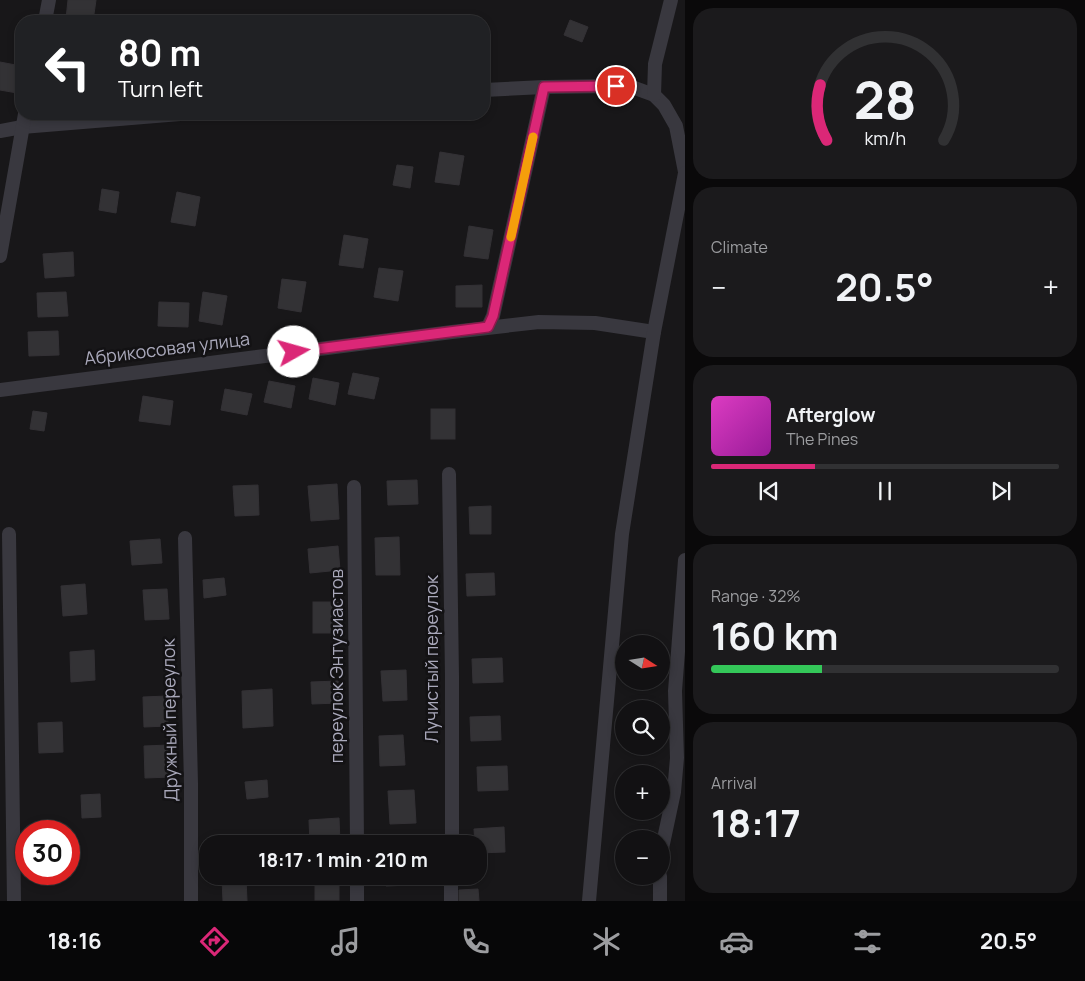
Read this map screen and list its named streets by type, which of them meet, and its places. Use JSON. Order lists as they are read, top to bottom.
{
  "streets": {
    "street": [
      "Абрикосовая улица",
      "Лучистый переулок",
      "переулок Энтузиастов",
      "Дружный переулок"
    ]
  },
  "north": "right",
  "page": {
    "turn": ["80 m", "Turn left"],
    "tile": [
      "Climate",
      ["Range · 32%", "160 km"],
      ["Arrival", "18:17"]
    ],
    "heat": ["−", "20.5°", "+"],
    "song": ["Afterglow", "The Pines"],
    "map_buttons": ["+", "−"],
    "limit": "30",
    "trip": "18:17 · 1 min · 210 m",
    "tabs": ["18:16", "20.5°"],
    "gauge": ["28", "km/h"]
  }
}
